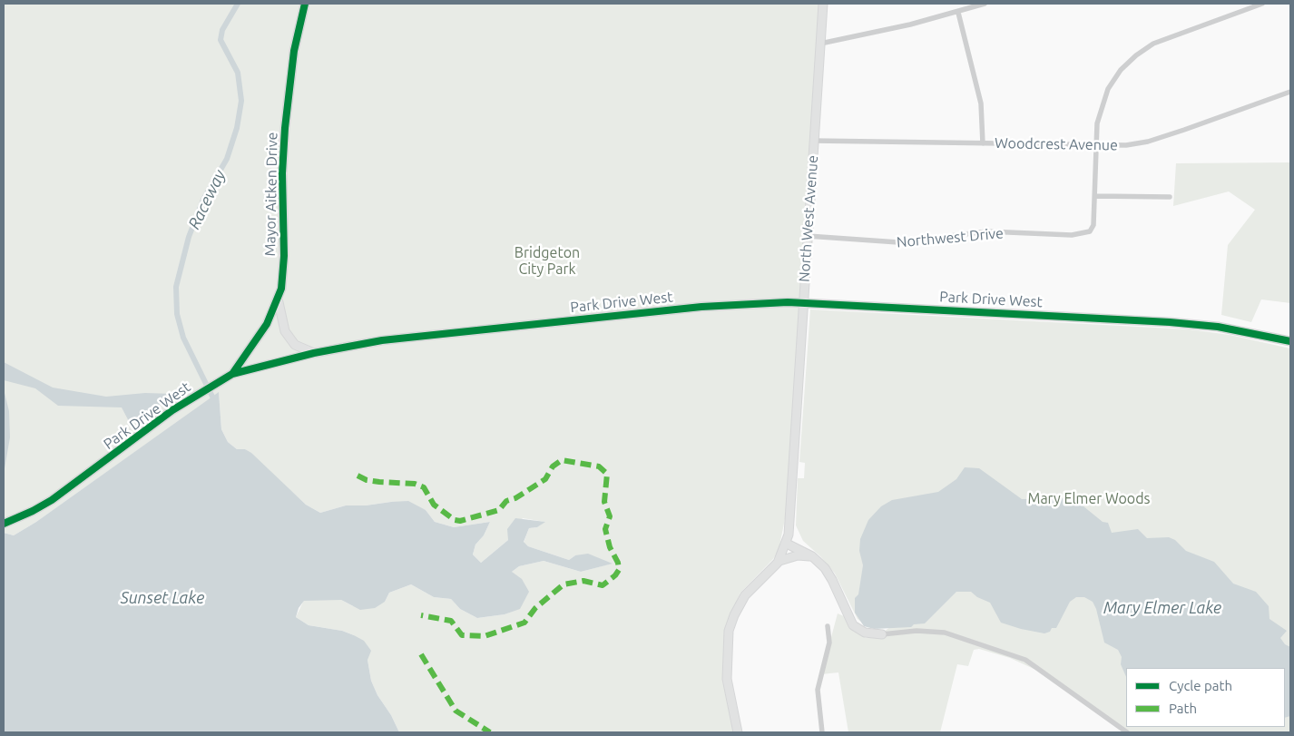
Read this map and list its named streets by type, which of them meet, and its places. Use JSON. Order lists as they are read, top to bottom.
{
  "streets": {
    "street": [
      "Woodcrest Avenue",
      "Mayor Aitken Drive",
      "North West Avenue",
      "Northwest Drive",
      "Park Drive West"
    ]
  },
  "crossings": [
    ["Woodcrest Avenue", "North West Avenue"],
    ["Mayor Aitken Drive", "Park Drive West"],
    ["North West Avenue", "Northwest Drive"],
    ["North West Avenue", "Park Drive West"]
  ],
  "water": ["Raceway", "Sunset Lake", "Mary Elmer Lake"],
  "parks": ["Bridgeton City Park", "Mary Elmer Woods"],
  "legend": ["Cycle path", "Path"]
}
